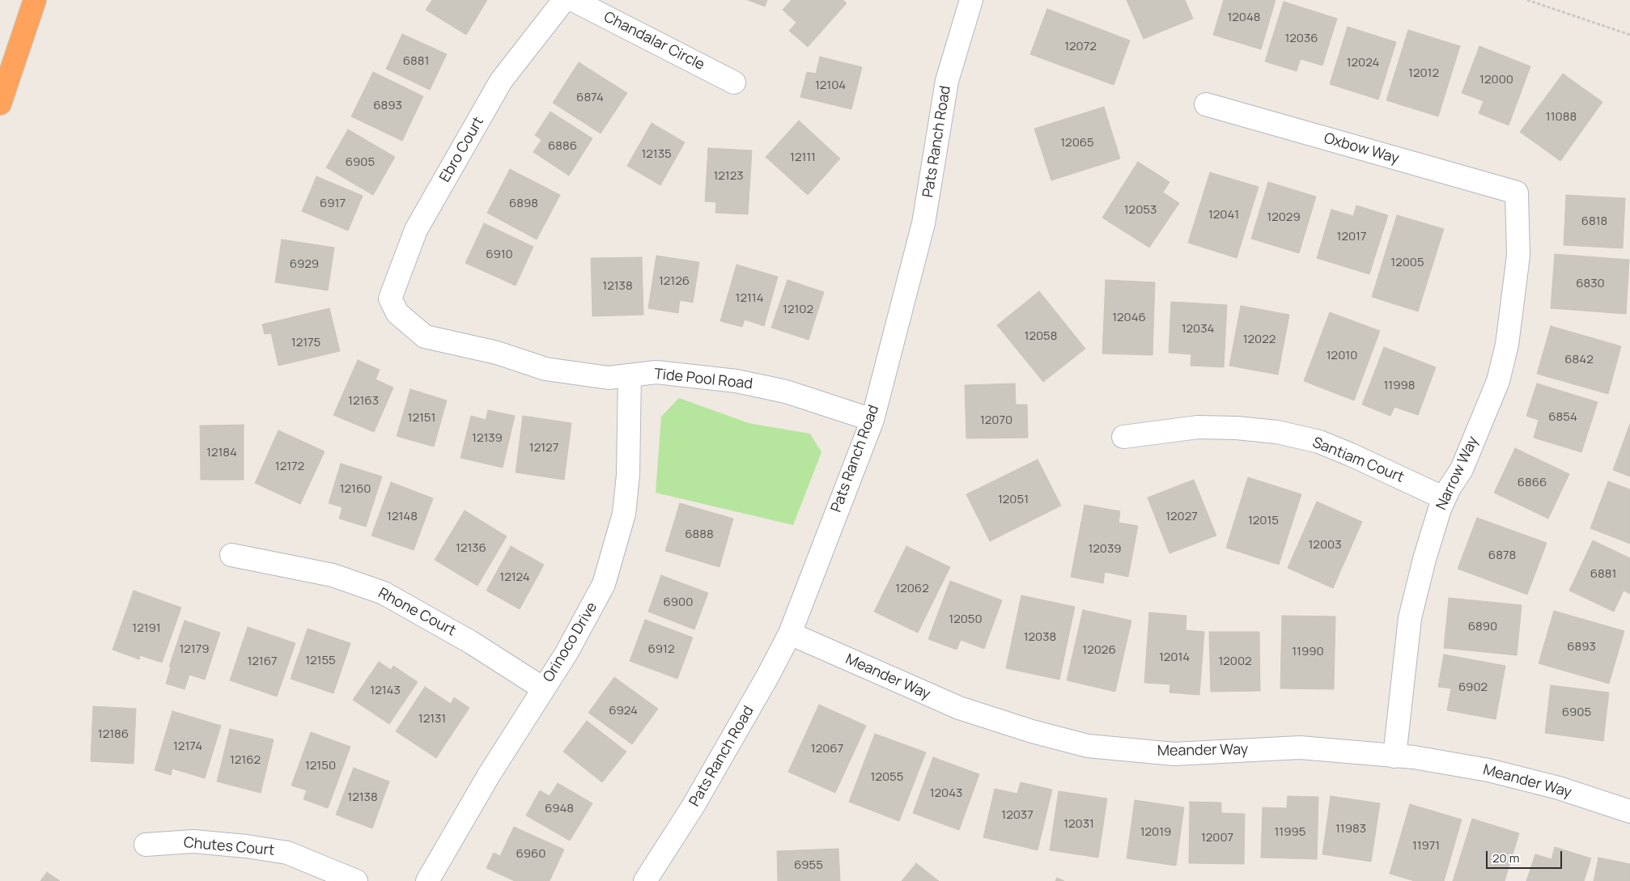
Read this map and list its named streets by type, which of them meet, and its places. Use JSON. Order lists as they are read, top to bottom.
{
  "streets": {
    "street": [
      "Chandalar Circle",
      "Pats Ranch Road",
      "Oxbow Way",
      "Ebro Court",
      "Tide Pool Road",
      "Santiam Court",
      "Narrow Way",
      "Rhone Court",
      "Orinoco Drive",
      "Meander Way",
      "Chutes Court"
    ]
  },
  "crossings": [
    ["Pats Ranch Road", "Tide Pool Road"],
    ["Pats Ranch Road", "Meander Way"],
    ["Oxbow Way", "Narrow Way"],
    ["Ebro Court", "Tide Pool Road"],
    ["Tide Pool Road", "Orinoco Drive"],
    ["Santiam Court", "Narrow Way"],
    ["Narrow Way", "Meander Way"],
    ["Rhone Court", "Orinoco Drive"]
  ],
  "house_numbers": [
    "12048",
    "12036",
    "12072",
    "6881",
    "12024",
    "12012",
    "12000",
    "12104",
    "6874",
    "6893",
    "11088",
    "12065",
    "6886",
    "12135",
    "12111",
    "6905",
    "12123",
    "6917",
    "6898",
    "12053",
    "12041",
    "12029",
    "6818",
    "12017",
    "6910",
    "12005",
    "6929",
    "12126",
    "6830",
    "12138",
    "12114",
    "12102",
    "12046",
    "12034",
    "12058",
    "12022",
    "12175",
    "12010",
    "6842",
    "11998",
    "12163",
    "6854",
    "12151",
    "12070",
    "12139",
    "12127",
    "12184",
    "12172",
    "6866",
    "12160",
    "12051",
    "12148",
    "12027",
    "12015",
    "6888",
    "12003",
    "12136",
    "12039",
    "6878",
    "6881",
    "12124",
    "12062",
    "6900",
    "12050",
    "6890",
    "12191",
    "12038",
    "6893",
    "12179",
    "6912",
    "12026",
    "11990",
    "12014",
    "12155",
    "12167",
    "12002",
    "6902",
    "12143",
    "6924",
    "6905",
    "12131",
    "12186",
    "12174",
    "12067",
    "12162",
    "12150",
    "12055",
    "12043",
    "12138",
    "6948",
    "12037",
    "12031",
    "11983",
    "12019",
    "11995",
    "12007",
    "11971",
    "6960",
    "6955"
  ],
  "scale_bar": "20 m"
}
